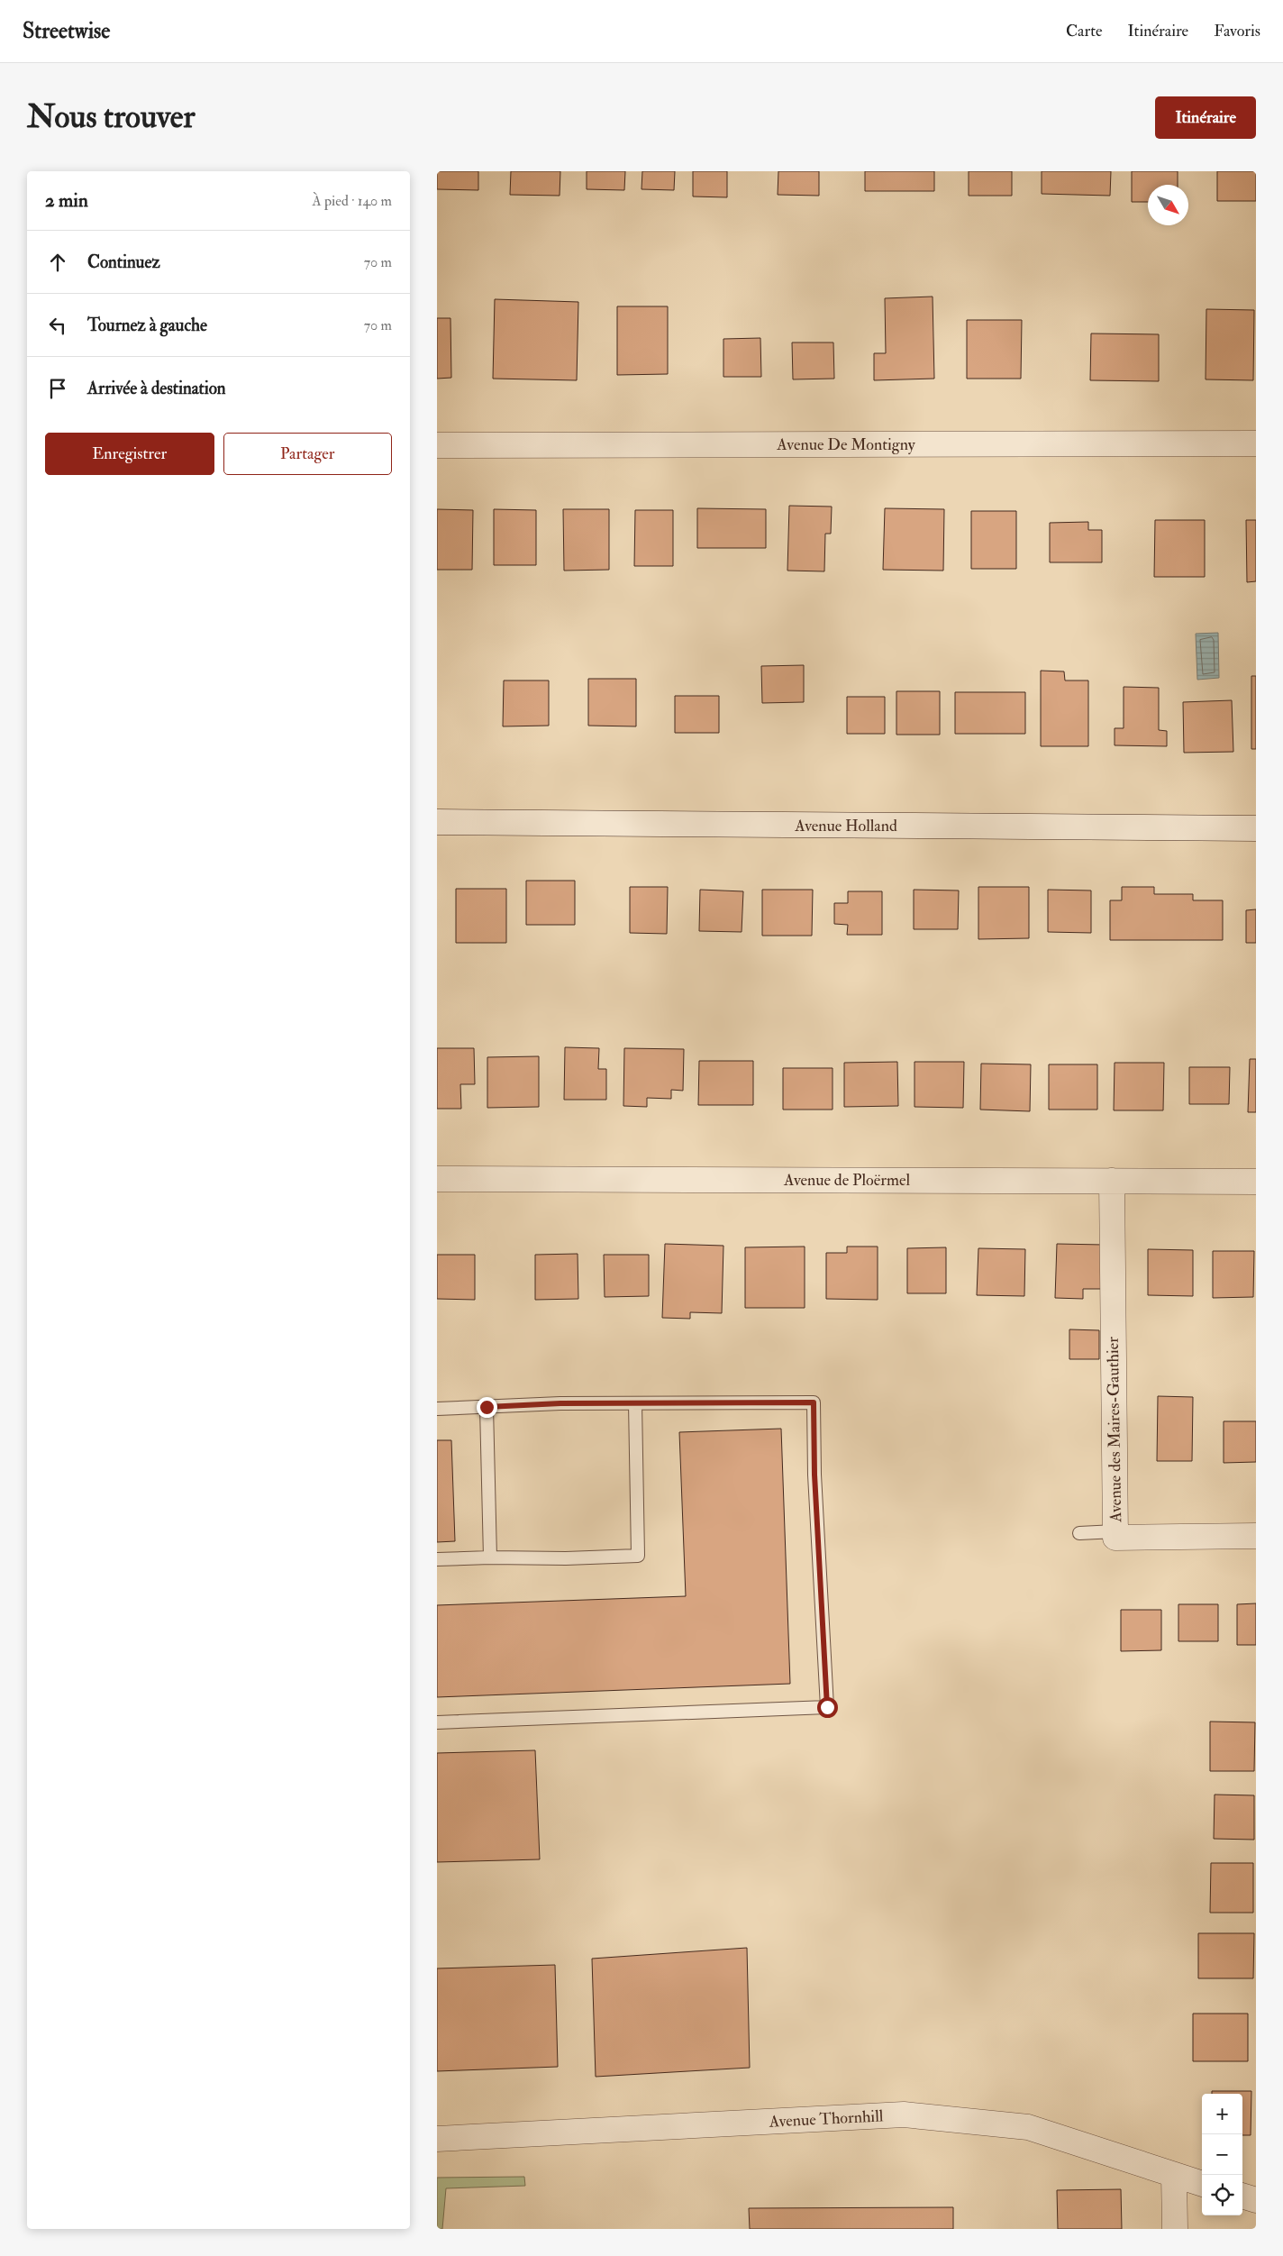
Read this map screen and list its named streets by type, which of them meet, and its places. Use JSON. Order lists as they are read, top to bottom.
{
  "streets": {
    "street": [
      "Avenue De Montigny",
      "Avenue Holland",
      "Avenue de Ploërmel",
      "Avenue des Maires-Gauthier",
      "Avenue Thornhill"
    ]
  },
  "crossings": [
    ["Avenue de Ploërmel", "Avenue des Maires-Gauthier"]
  ],
  "north": "bottom right",
  "page": {
    "header": "Streetwise",
    "nav": ["Carte", "Itinéraire", "Favoris"],
    "buttons": [
      "Itinéraire",
      ["Enregistrer", "Partager"]
    ],
    "title": "Nous trouver",
    "heading": ["2 min", "À pied · 140 m"],
    "list": [
      ["Continuez", "70 m"],
      ["Tournez à gauche", "70 m"],
      "Arrivée à destination"
    ],
    "map_buttons": ["+", "−"]
  }
}
